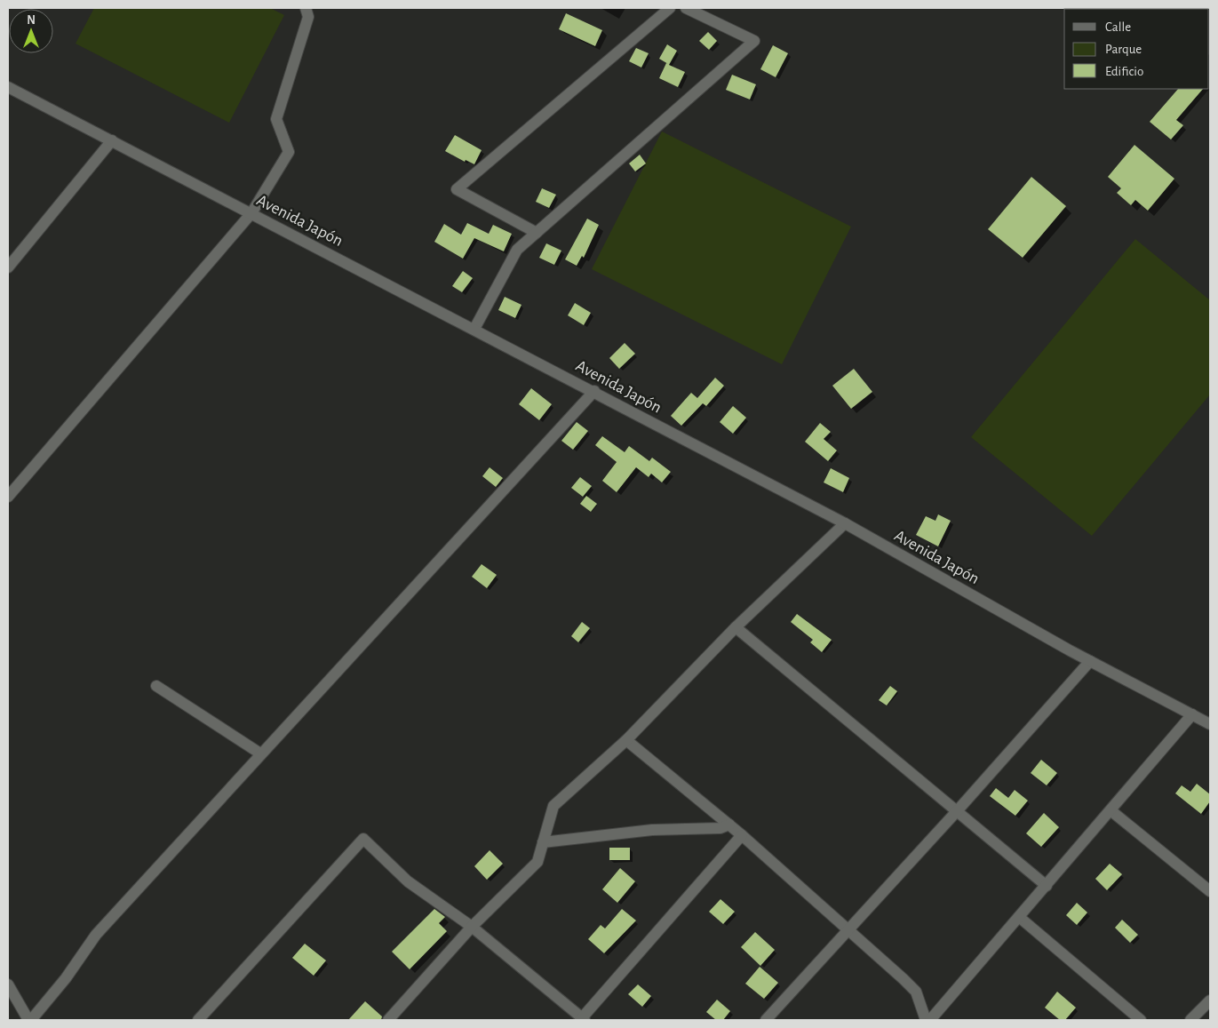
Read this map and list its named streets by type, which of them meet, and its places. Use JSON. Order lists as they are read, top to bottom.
{
  "streets": {
    "street": ["Avenida Japón"]
  },
  "legend": ["Calle", "Parque", "Edificio"],
  "north": "top"
}
